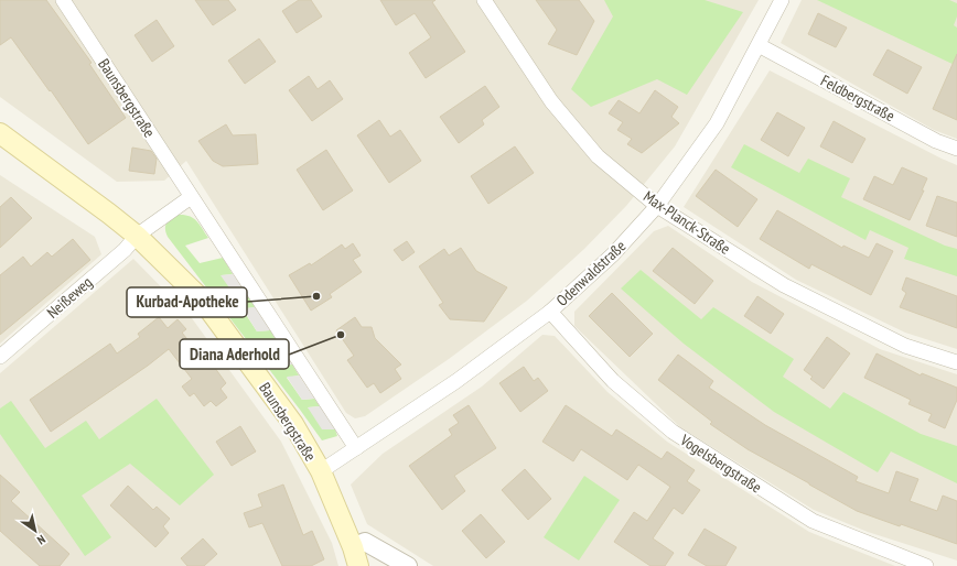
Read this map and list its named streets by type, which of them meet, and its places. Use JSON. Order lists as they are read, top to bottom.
{
  "streets": {
    "main road": ["Baunsbergstraße"],
    "street": [
      "Feldbergstraße",
      "Max-Planck-Straße",
      "Odenwaldstraße",
      "Neißeweg",
      "Vogelsbergstraße"
    ]
  },
  "crossings": [
    ["Baunsbergstraße", "Odenwaldstraße"],
    ["Baunsbergstraße", "Neißeweg"],
    ["Feldbergstraße", "Odenwaldstraße"],
    ["Max-Planck-Straße", "Odenwaldstraße"],
    ["Odenwaldstraße", "Vogelsbergstraße"]
  ],
  "places": ["Kurbad-Apotheke", "Diana Aderhold"],
  "north": "bottom right"
}
